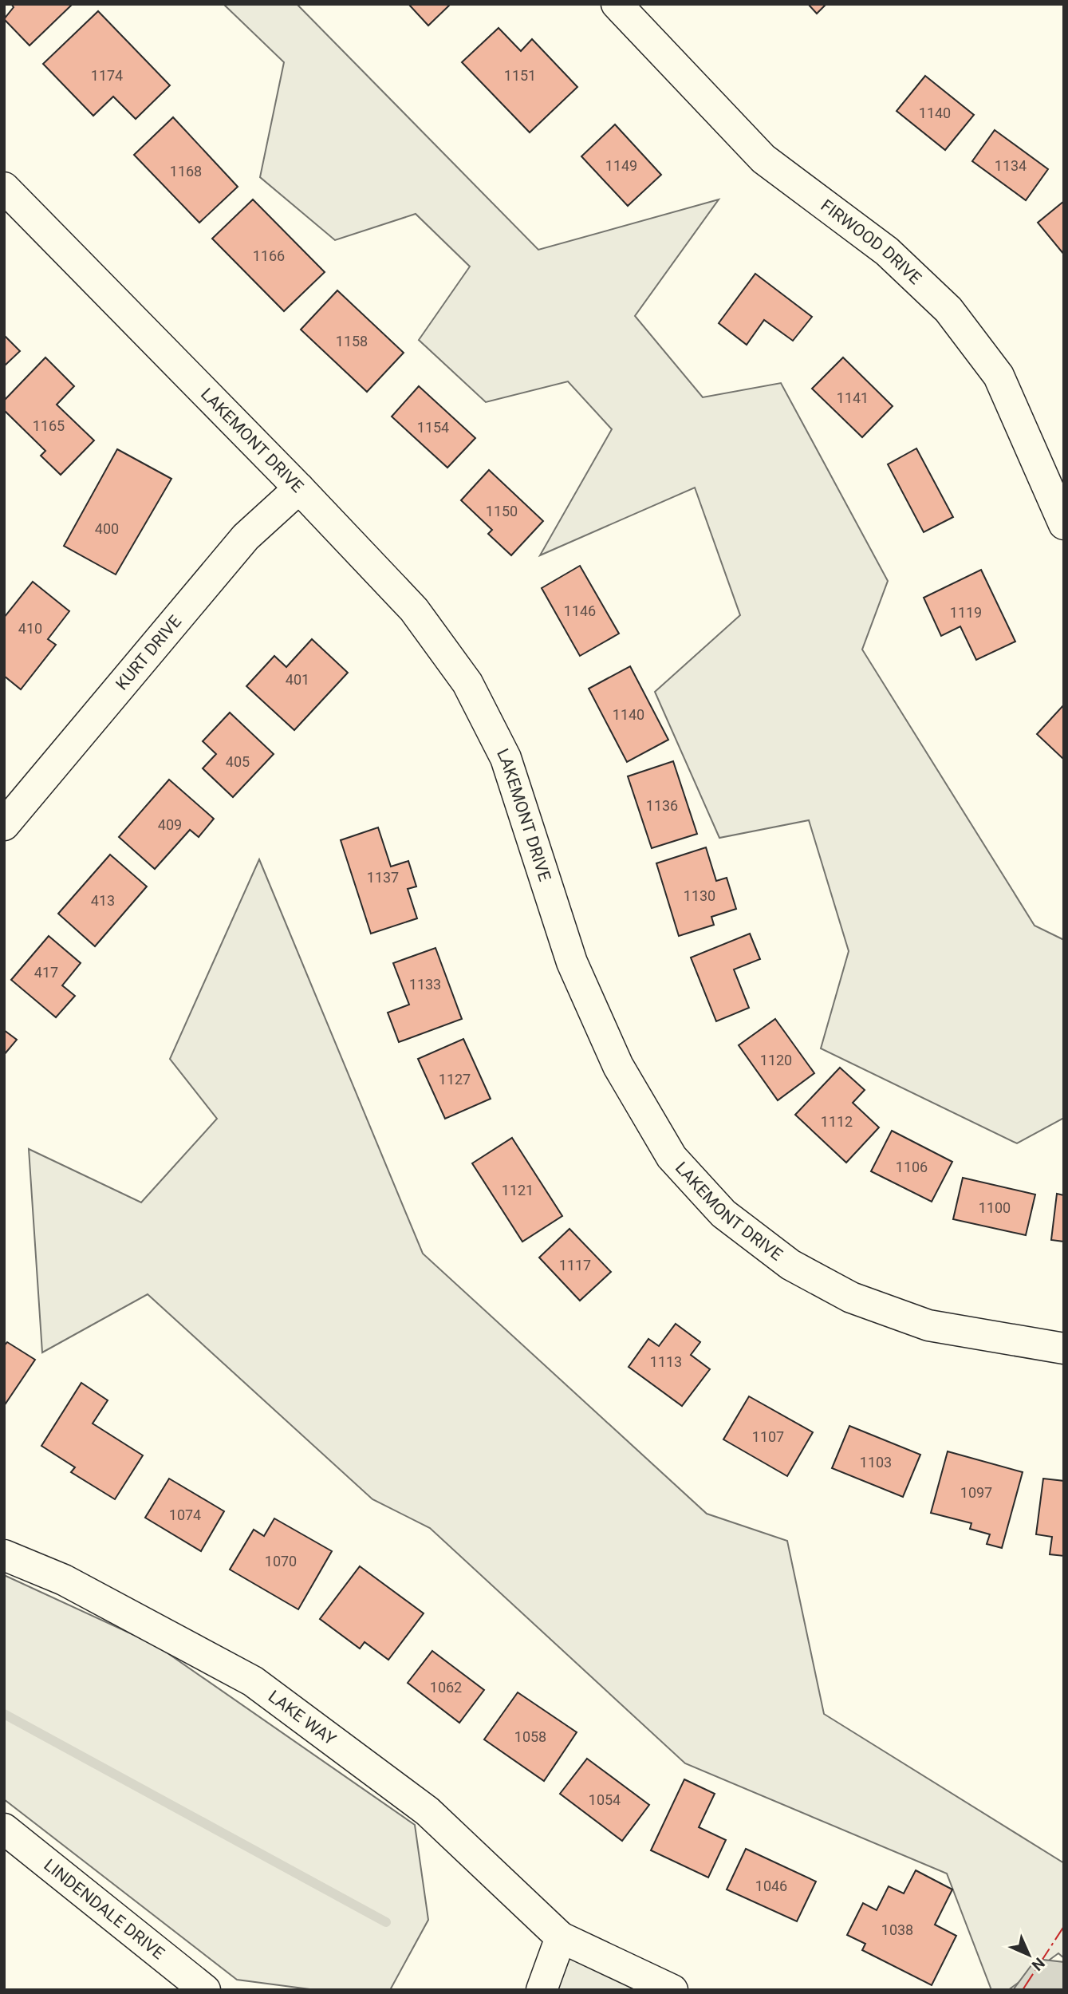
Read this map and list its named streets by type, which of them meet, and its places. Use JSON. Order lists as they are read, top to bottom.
{
  "streets": {
    "street": [
      "FIRWOOD DRIVE",
      "LAKEMONT DRIVE",
      "KURT DRIVE",
      "LAKE WAY",
      "LINDENDALE DRIVE"
    ]
  },
  "crossings": [
    ["LAKEMONT DRIVE", "KURT DRIVE"]
  ],
  "house_numbers": [
    "1174",
    "1151",
    "1140",
    "1149",
    "1134",
    "1168",
    "1166",
    "1158",
    "1141",
    "1165",
    "1154",
    "1150",
    "400",
    "1146",
    "1119",
    "410",
    "401",
    "1140",
    "405",
    "1136",
    "409",
    "1137",
    "1130",
    "413",
    "417",
    "1133",
    "1120",
    "1127",
    "1112",
    "1106",
    "1121",
    "1100",
    "1117",
    "1113",
    "1107",
    "1103",
    "1097",
    "1074",
    "1070",
    "1062",
    "1058",
    "1054",
    "1046",
    "1038"
  ],
  "north": "bottom right"
}
